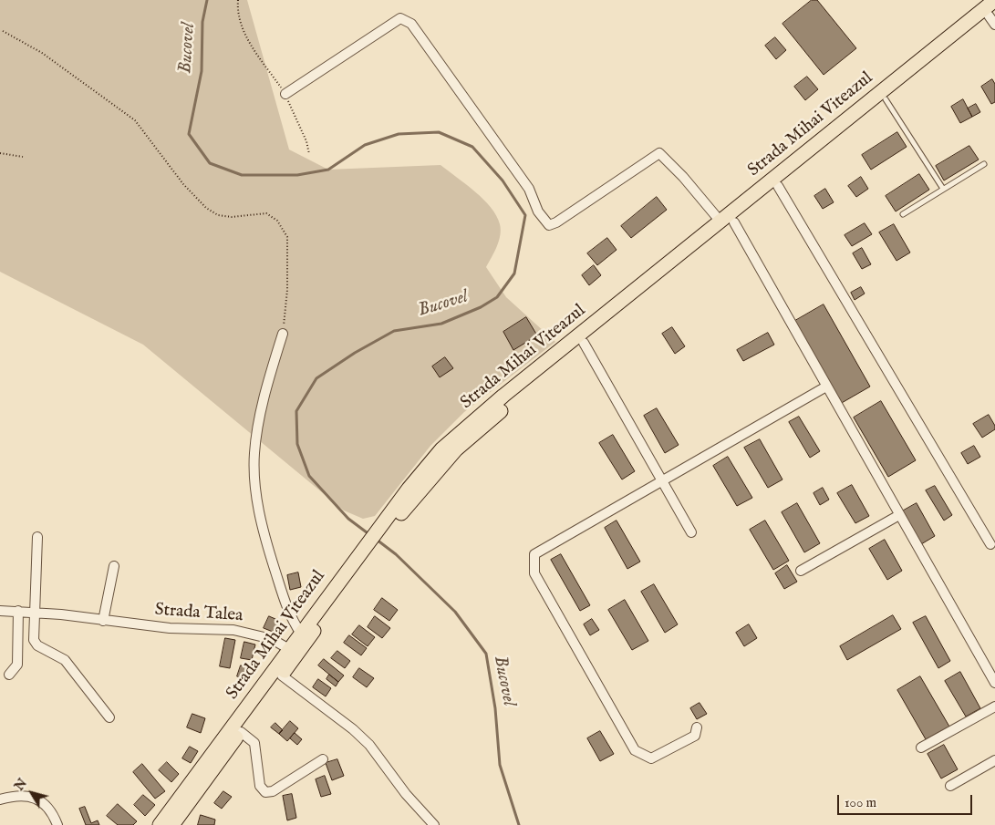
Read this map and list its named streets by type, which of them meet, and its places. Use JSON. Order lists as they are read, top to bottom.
{
  "streets": {
    "main road": ["Strada Mihai Viteazul"],
    "street": ["Strada Talea"]
  },
  "crossings": [
    ["Strada Mihai Viteazul", "Strada Talea"]
  ],
  "water": ["Bucovel"],
  "scale_bar": "100 m",
  "north": "top left"
}
